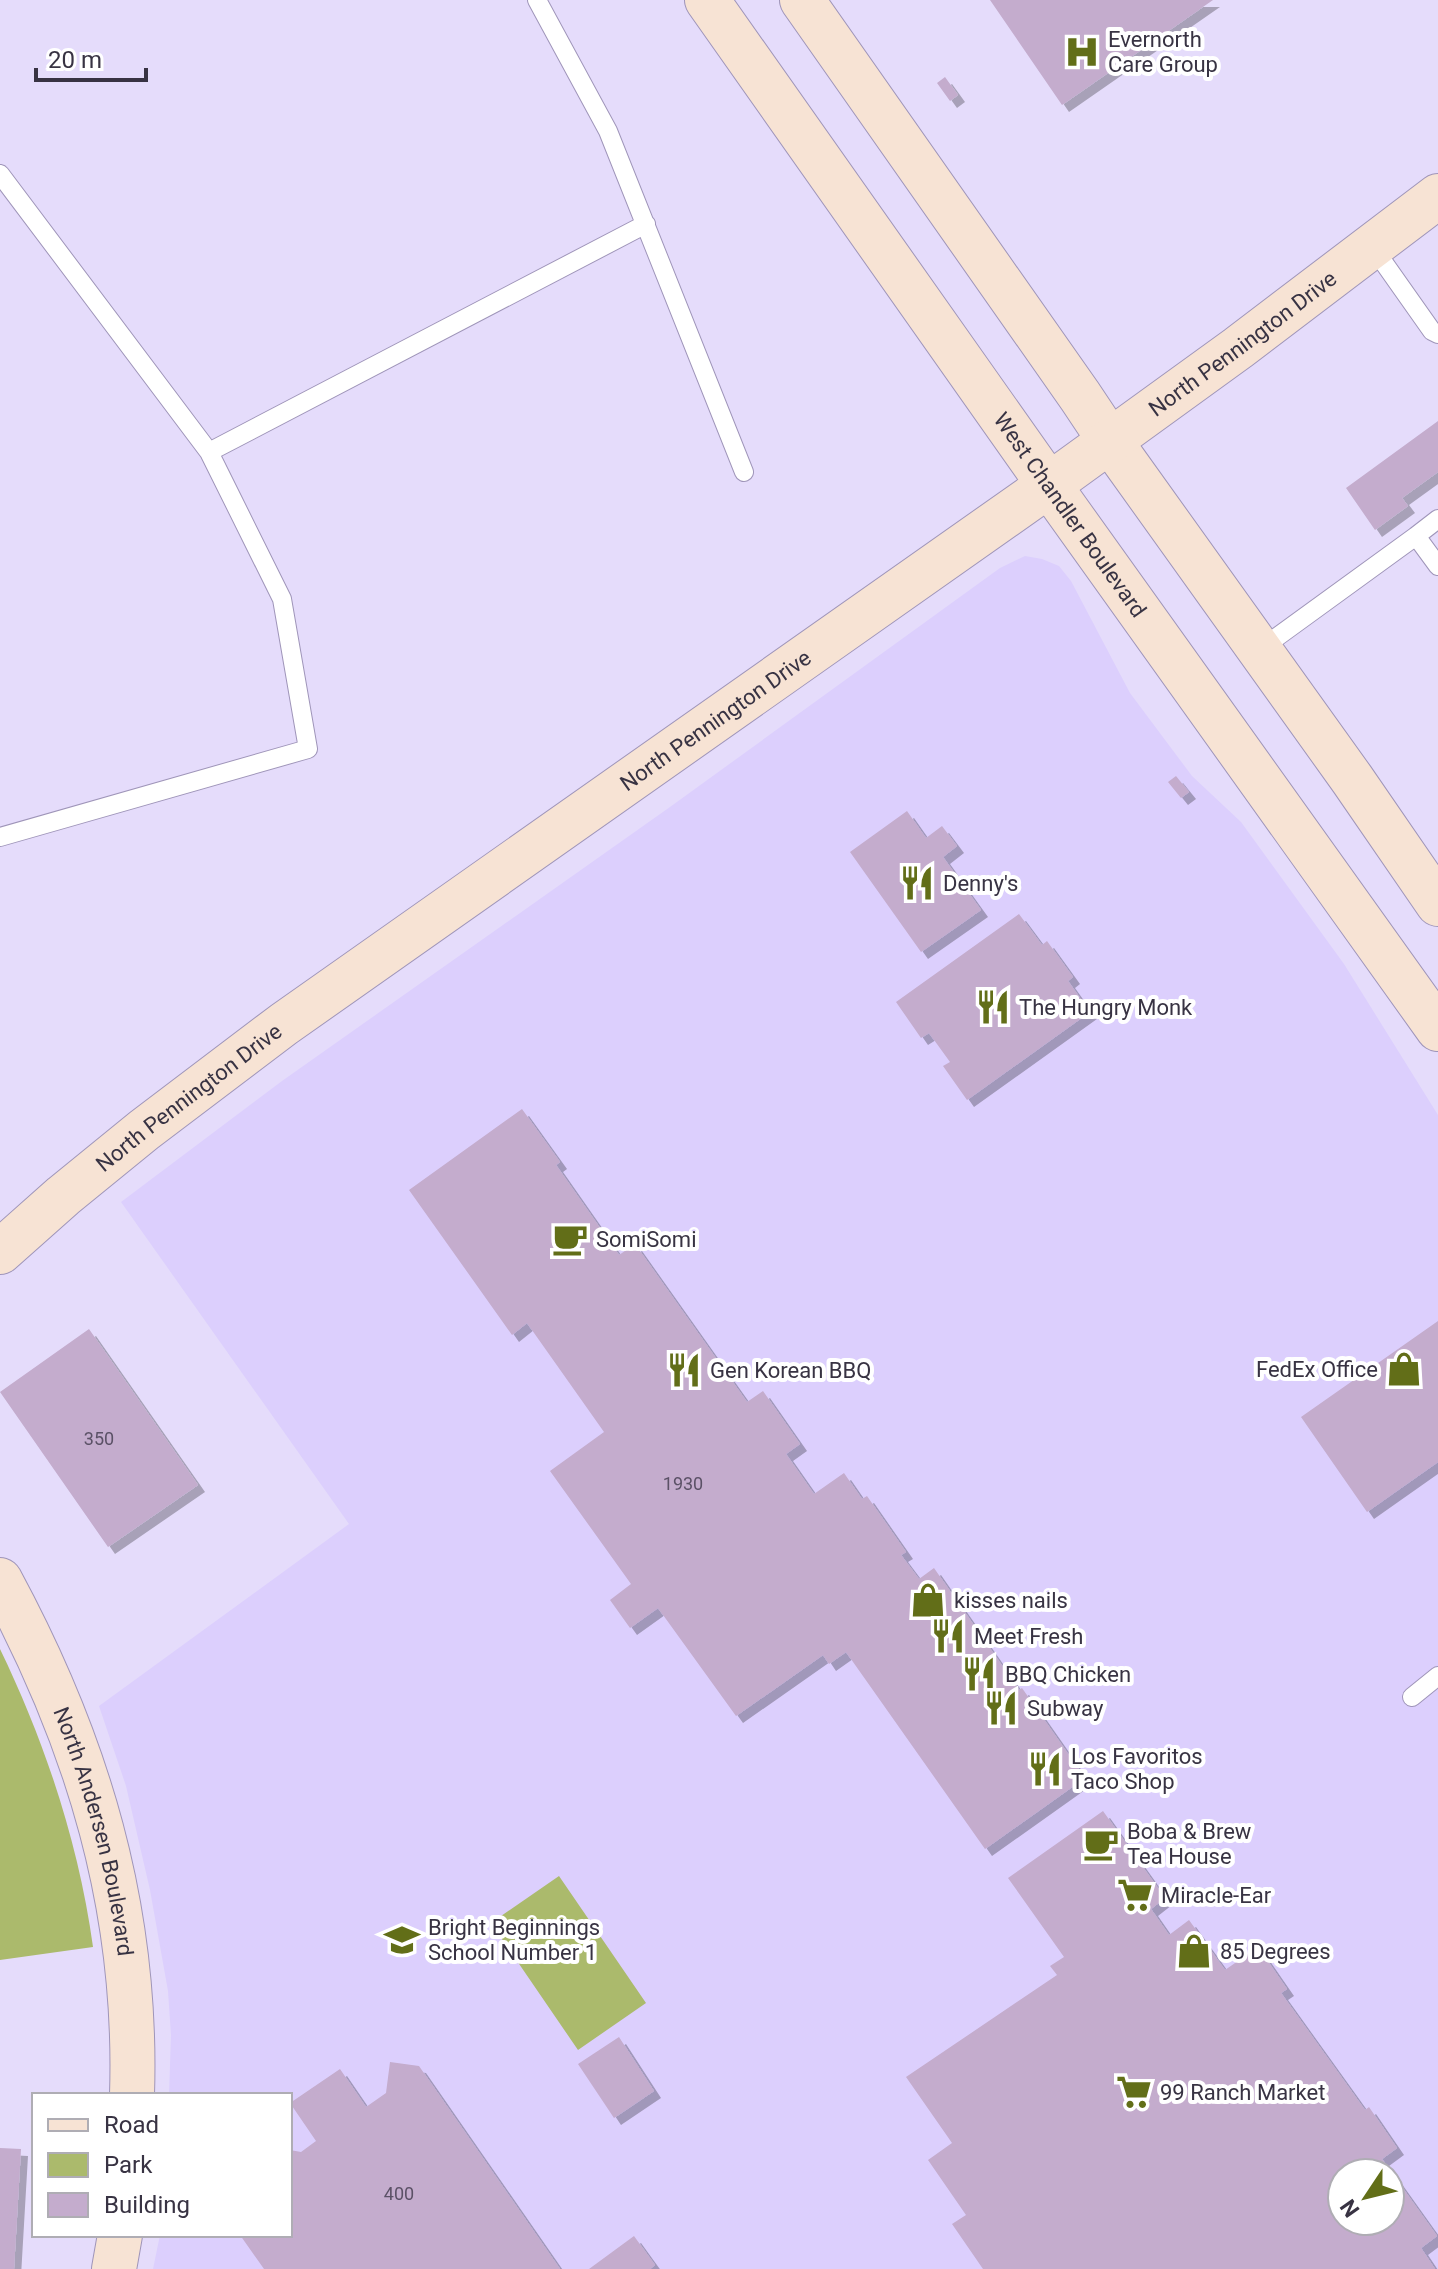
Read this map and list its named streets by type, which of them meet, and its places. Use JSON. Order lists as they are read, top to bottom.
{
  "streets": {
    "main road": ["North Pennington Drive", "West Chandler Boulevard", "North Andersen Boulevard"]
  },
  "crossings": [
    ["North Pennington Drive", "West Chandler Boulevard"]
  ],
  "places": {
    "hospital": ["Evernorth Care Group"],
    "restaurant": [
      "Denny's",
      "The Hungry Monk",
      "Gen Korean BBQ",
      "Meet Fresh",
      "BBQ Chicken",
      "Subway",
      "Los Favoritos Taco Shop"
    ],
    "cafe": ["SomiSomi", "Boba & Brew Tea House"],
    "shop": ["FedEx Office", "kisses nails", "85 Degrees"],
    "supermarket": ["Miracle-Ear", "99 Ranch Market"],
    "school or university": ["Bright Beginnings School Number 1"]
  },
  "house_numbers": ["350", "1930", "400"],
  "legend": ["Road", "Park", "Building"],
  "scale_bar": "20 m",
  "north": "bottom left"
}
